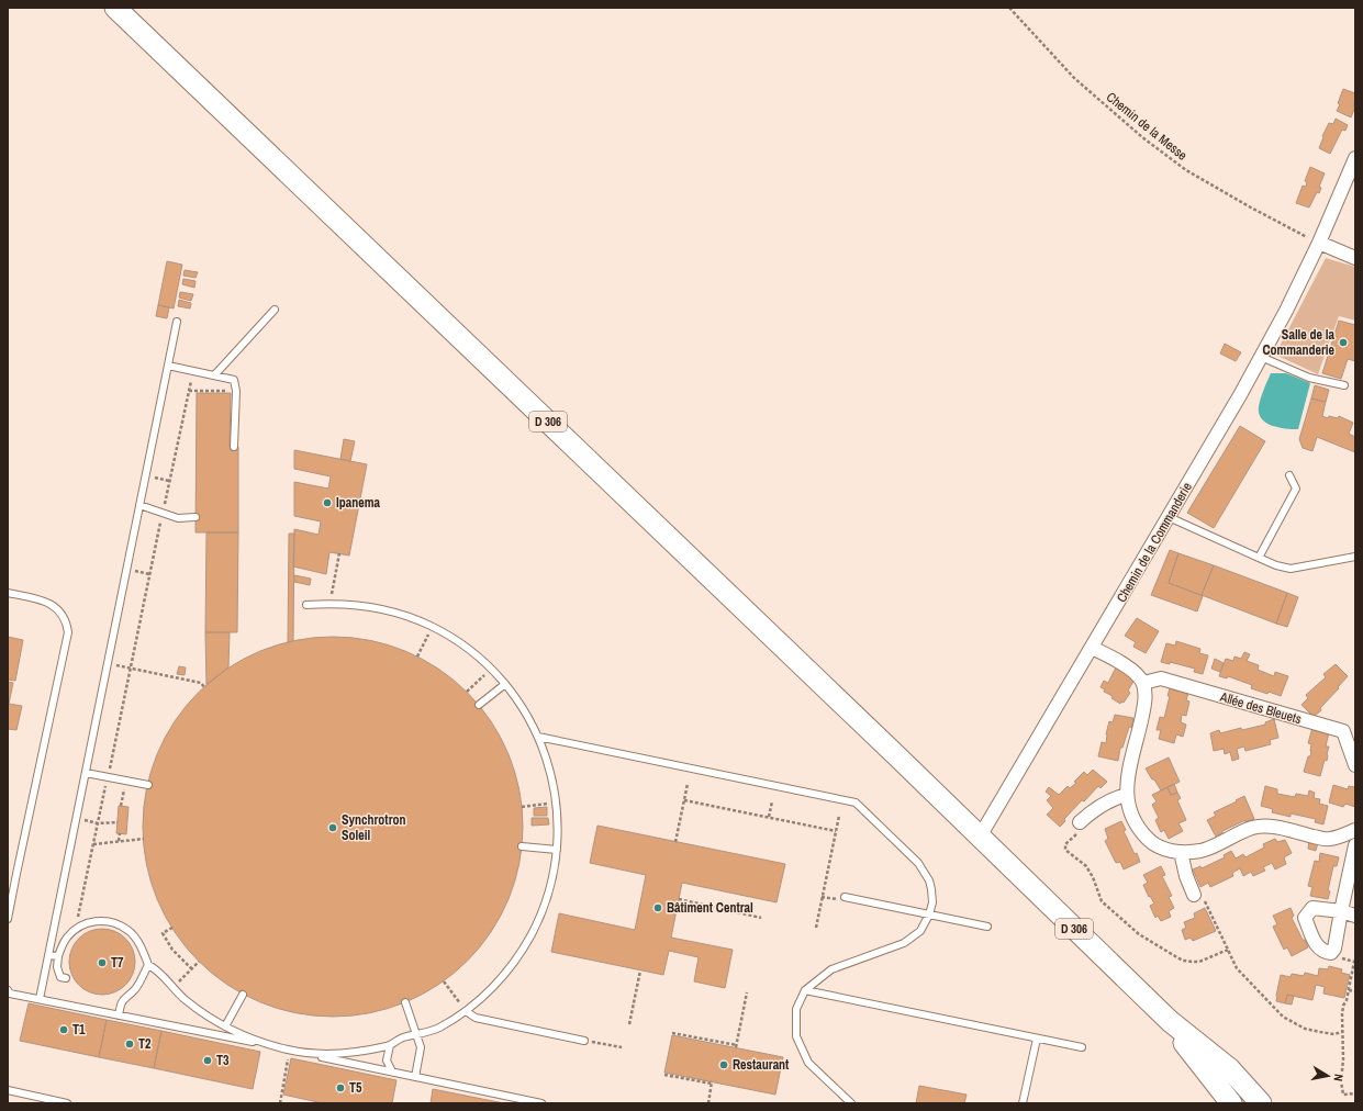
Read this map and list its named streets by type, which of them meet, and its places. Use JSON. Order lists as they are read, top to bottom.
{
  "streets": {
    "main road": ["D 306"],
    "street": ["Chemin de la Commanderie", "Allée des Bleuets"],
    "path": ["Chemin de la Messe"]
  },
  "crossings": [
    ["Chemin de la Messe", "Chemin de la Commanderie"],
    ["D 306", "Chemin de la Commanderie"]
  ],
  "places": [
    "Salle de la Commanderie",
    "Ipanema",
    "Synchrotron Soleil",
    "Bâtiment Central",
    "T7",
    "T1",
    "T2",
    "T3",
    "Restaurant",
    "T5"
  ],
  "north": "right"
}
